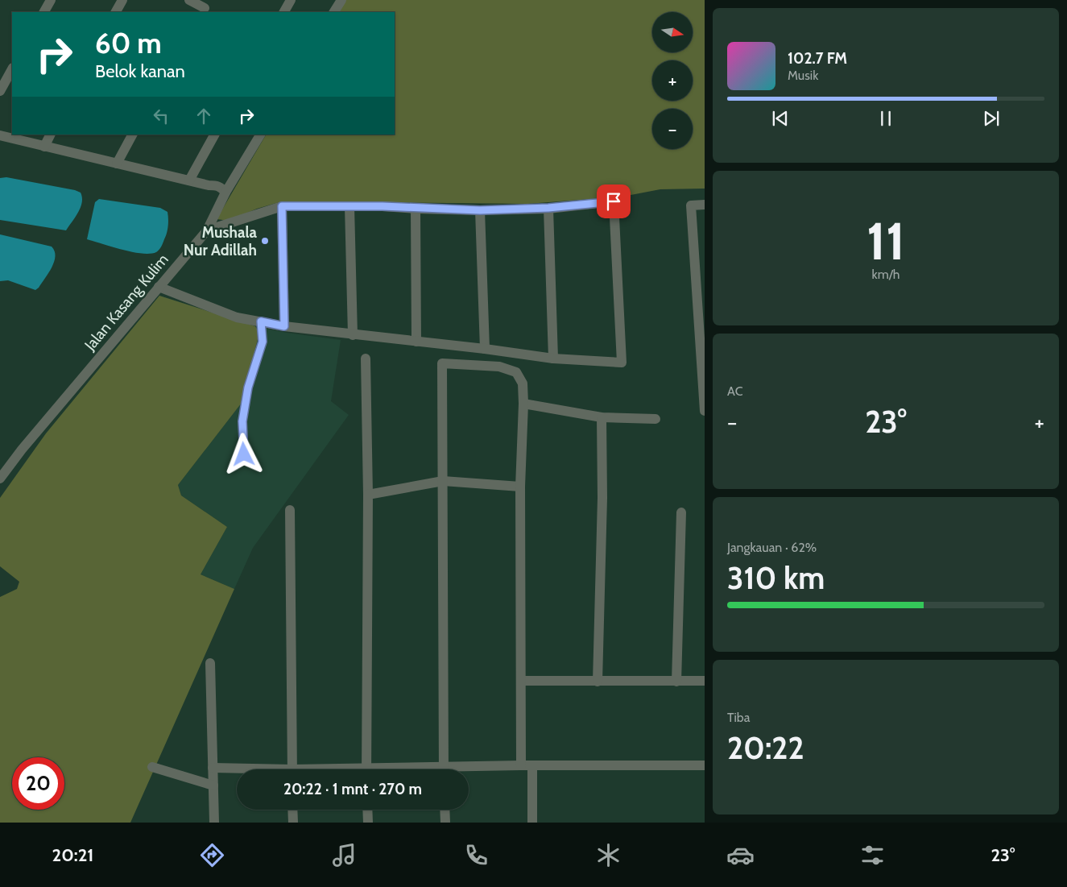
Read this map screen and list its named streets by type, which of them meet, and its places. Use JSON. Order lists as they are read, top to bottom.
{
  "streets": {
    "street": ["Jalan Kasang Kulim"]
  },
  "places": ["Mushala Nur Adillah"],
  "north": "right",
  "page": {
    "map_buttons": ["+", "−"],
    "turn": ["60 m", "Belok kanan"],
    "song": ["102.7 FM", "Musik"],
    "tile": [
      ["11", "km/h"],
      "AC",
      ["Jangkauan · 62%", "310 km"],
      ["Tiba", "20:22"]
    ],
    "heat": ["−", "23°", "+"],
    "limit": "20",
    "trip": "20:22 · 1 mnt · 270 m",
    "tabs": ["20:21", "23°"]
  }
}
